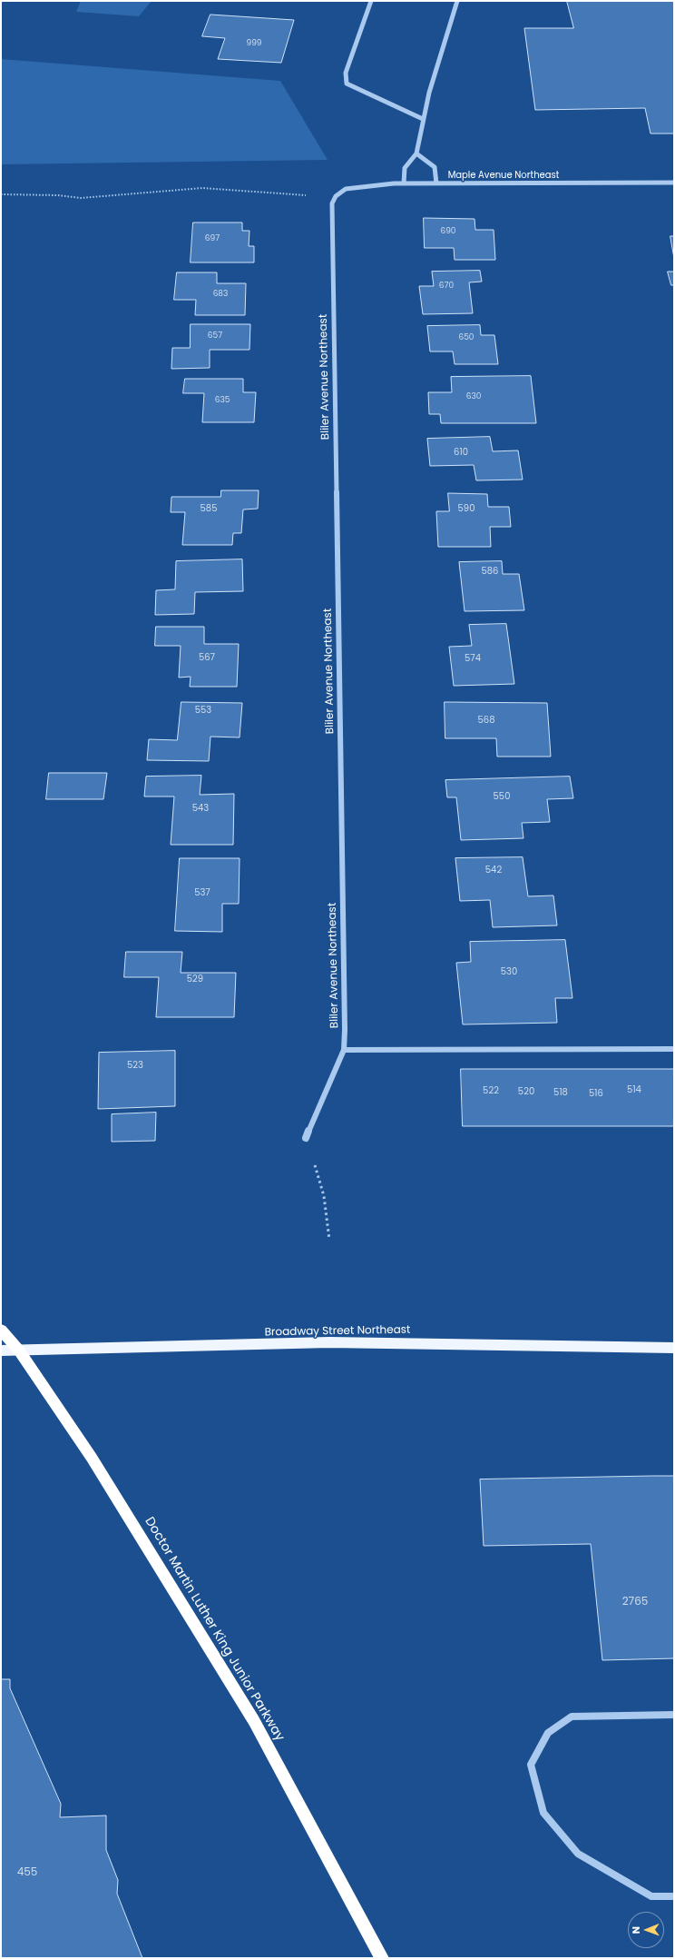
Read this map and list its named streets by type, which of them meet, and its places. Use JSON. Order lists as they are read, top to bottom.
{
  "streets": {
    "highway": ["Doctor Martin Luther King Junior Parkway"],
    "main road": ["Broadway Street Northeast"],
    "street": ["Maple Avenue Northeast", "Bliler Avenue Northeast"]
  },
  "crossings": [
    ["Maple Avenue Northeast", "Bliler Avenue Northeast"],
    ["Broadway Street Northeast", "Doctor Martin Luther King Junior Parkway"]
  ],
  "house_numbers": [
    "999",
    "690",
    "697",
    "670",
    "683",
    "657",
    "650",
    "630",
    "635",
    "610",
    "585",
    "590",
    "586",
    "567",
    "574",
    "553",
    "568",
    "550",
    "543",
    "542",
    "537",
    "530",
    "529",
    "523",
    "514",
    "522",
    "520",
    "518",
    "516",
    "2765",
    "455"
  ],
  "north": "left"
}
